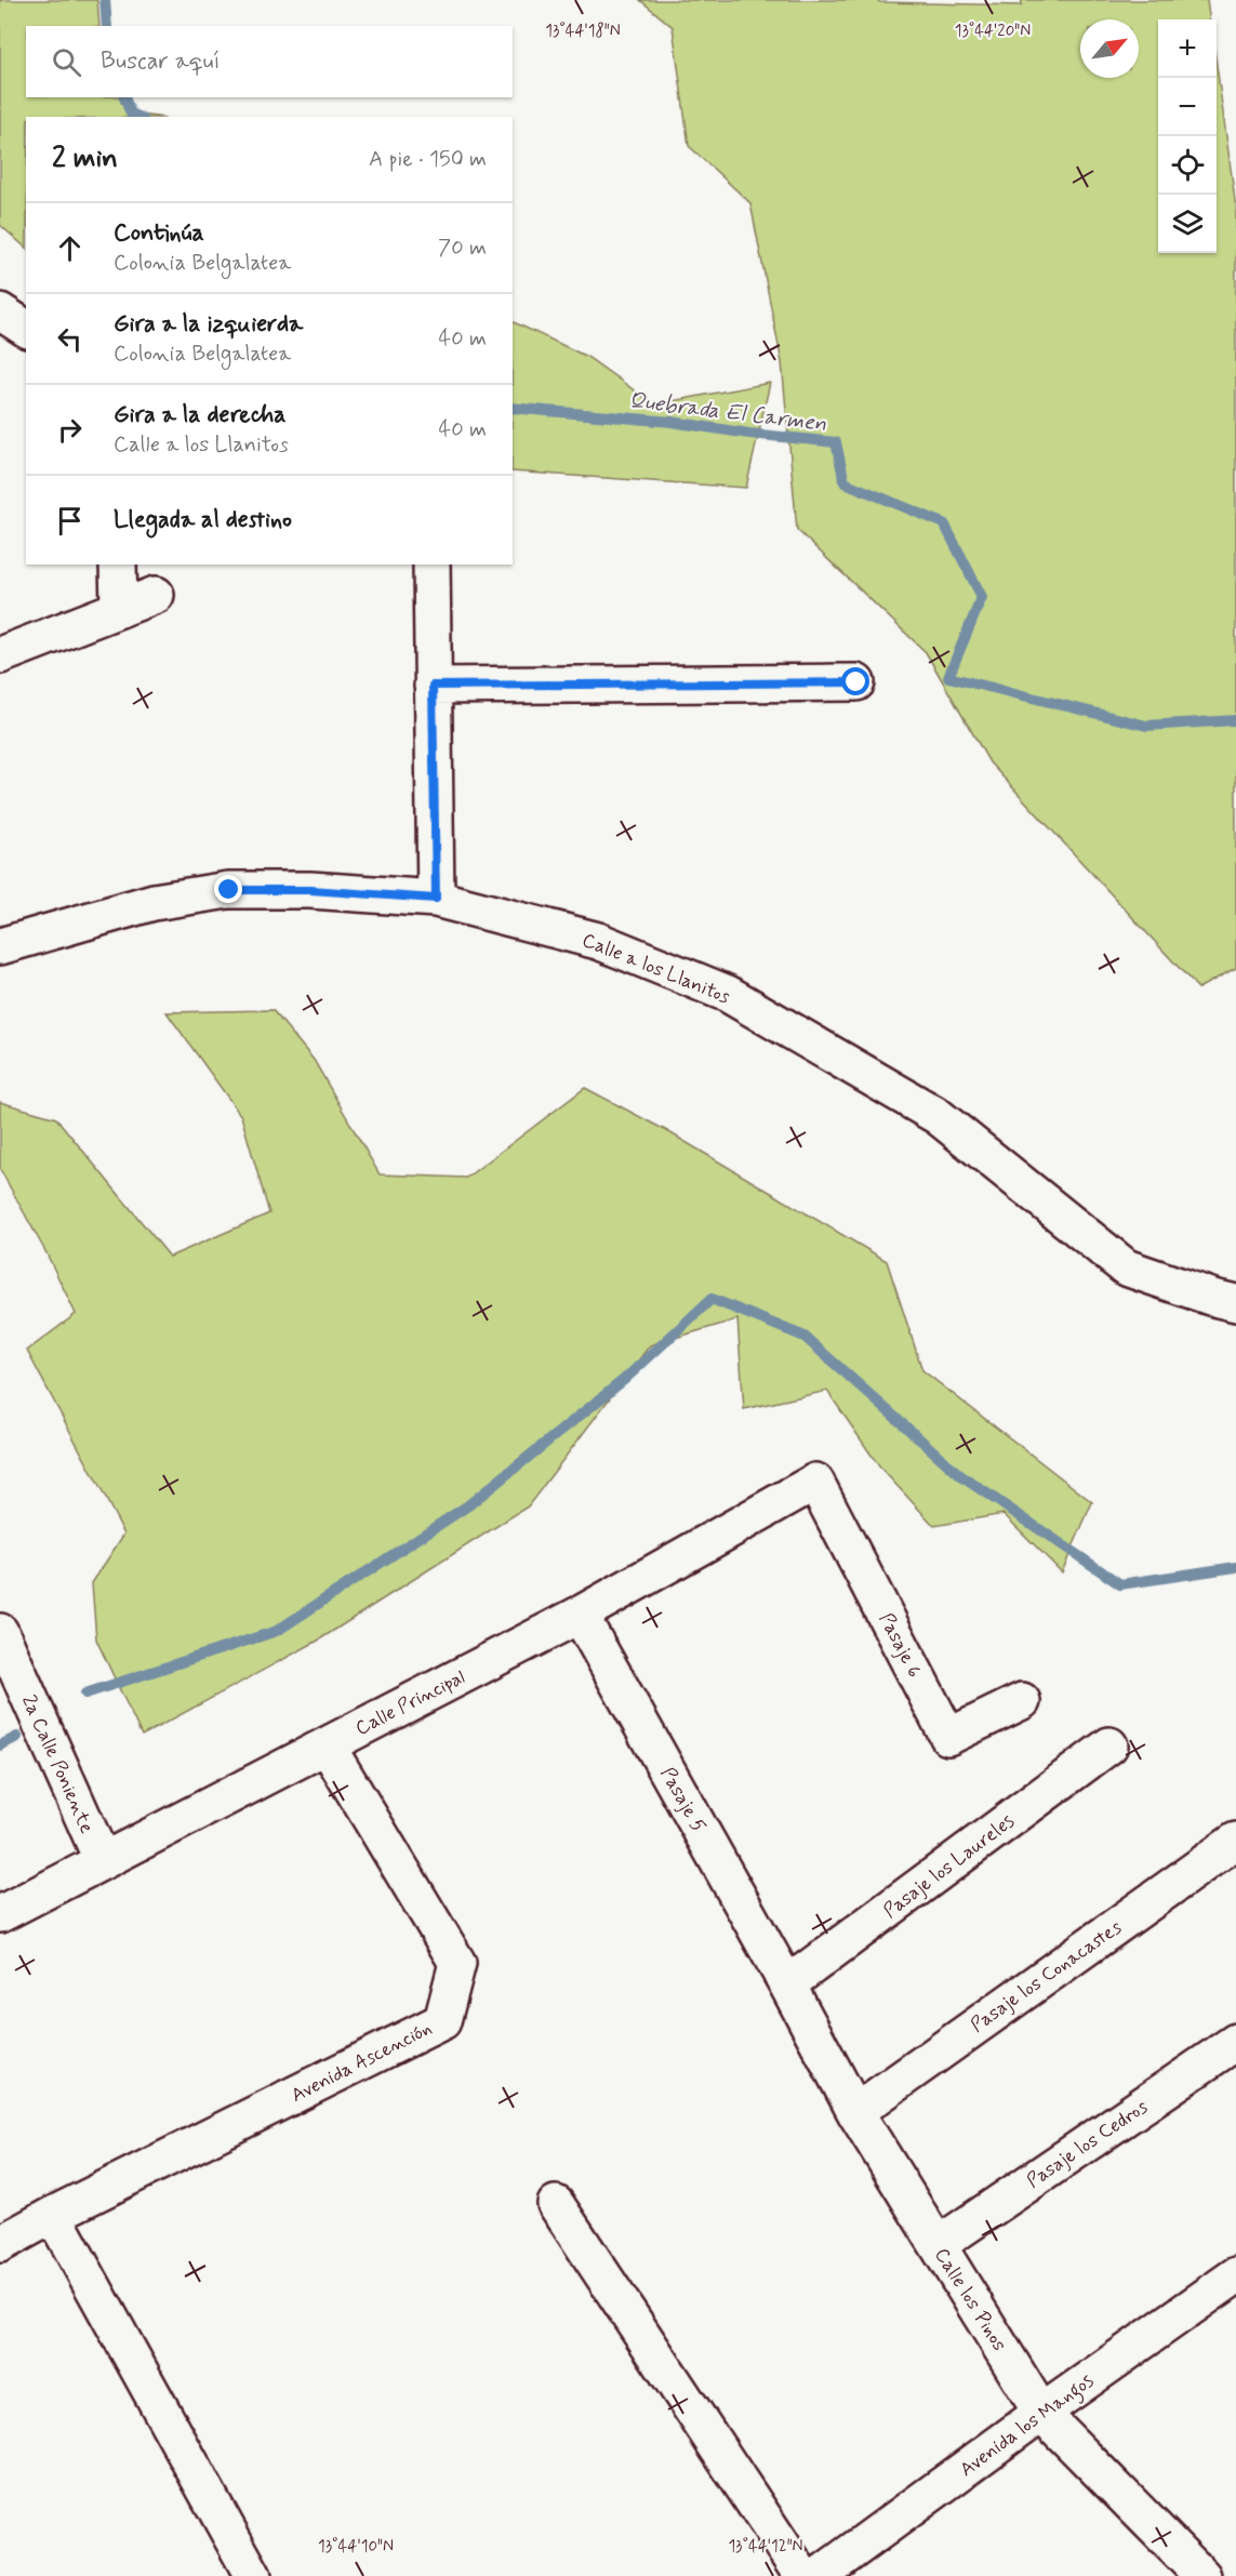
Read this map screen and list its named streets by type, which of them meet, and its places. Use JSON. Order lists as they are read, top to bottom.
{
  "streets": {
    "street": [
      "Calle a los Llanitos",
      "Pasaje 6",
      "Calle Principal",
      "2a Calle Poniente",
      "Pasaje 5",
      "Pasaje los Laureles",
      "Pasaje los Conacastes",
      "Avenida Ascención",
      "Pasaje los Cedros",
      "Calle los Pinos",
      "Avenida los Mangos"
    ]
  },
  "crossings": [
    ["Pasaje 6", "Calle Principal"],
    ["Calle Principal", "2a Calle Poniente"],
    ["Calle Principal", "Pasaje 5"],
    ["Calle Principal", "Avenida Ascención"],
    ["Pasaje 5", "Pasaje los Laureles"],
    ["Pasaje 5", "Calle los Pinos"],
    ["Pasaje los Laureles", "Calle los Pinos"],
    ["Pasaje los Conacastes", "Calle los Pinos"],
    ["Pasaje los Cedros", "Calle los Pinos"],
    ["Calle los Pinos", "Avenida los Mangos"]
  ],
  "water": ["Quebrada El Carmen"],
  "north": "top right",
  "page": {
    "map_buttons": ["+", "−"],
    "search": "Buscar aquí",
    "heading": ["2 min", "A pie · 150 m"],
    "list": [
      ["Continúa", "Colonia Belgalatea", "70 m"],
      ["Gira a la izquierda", "Colonia Belgalatea", "40 m"],
      ["Gira a la derecha", "Calle a los Llanitos", "40 m"],
      "Llegada al destino"
    ]
  },
  "coordinates": [
    "13°44'18\"N",
    "13°44'20\"N",
    "13°44'10\"N",
    "13°44'12\"N"
  ]
}
